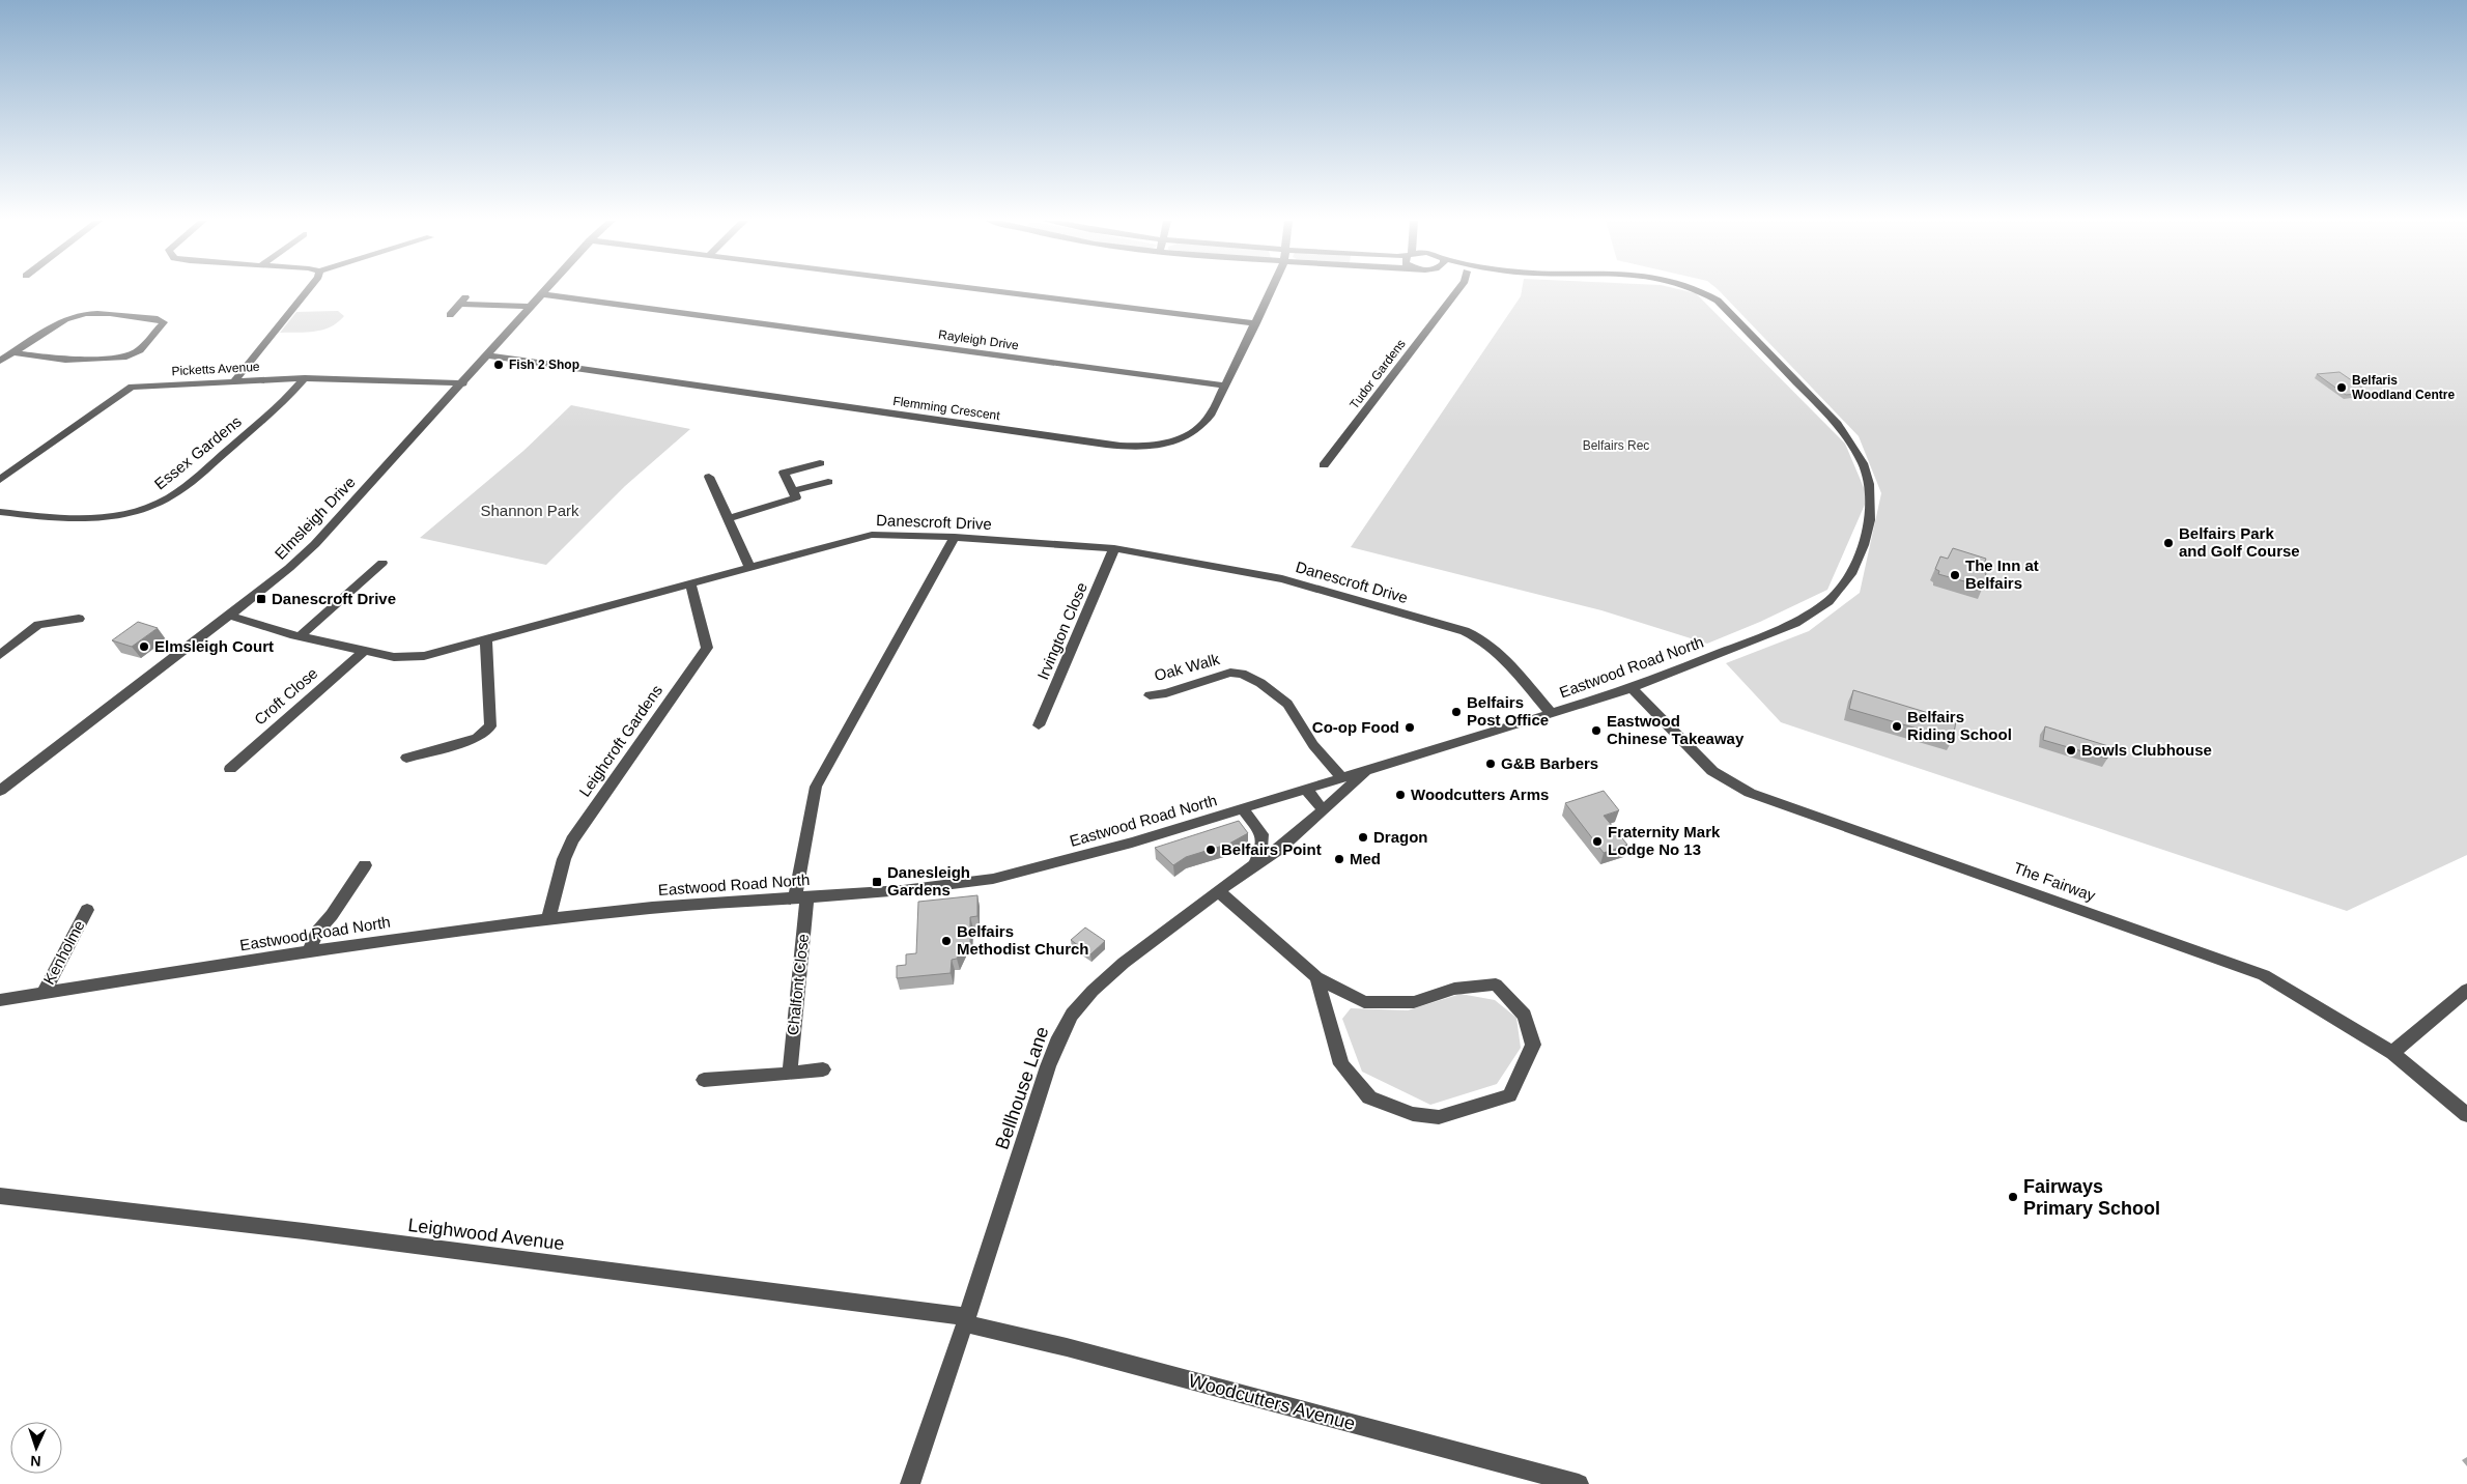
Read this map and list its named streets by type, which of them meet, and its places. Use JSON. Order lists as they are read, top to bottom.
{
  "streets": {
    "street": [
      "Rayleigh Drive",
      "Picketts Avenue",
      "Tudor Gardens",
      "Flemming Crescent",
      "Essex Gardens",
      "Elmsleigh Drive",
      "Danescroft Drive",
      "Irvington Close",
      "Oak Walk",
      "Eastwood Road North",
      "Croft Close",
      "Leighcroft Gardens",
      "The Fairway",
      "Kenholme",
      "Chalfont Close",
      "Bellhouse Lane",
      "Leighwood Avenue",
      "Woodcutters Avenue"
    ]
  },
  "crossings": [
    ["Rayleigh Drive", "Flemming Crescent"],
    ["Rayleigh Drive", "Elmsleigh Drive"],
    ["Picketts Avenue", "Essex Gardens"],
    ["Picketts Avenue", "Elmsleigh Drive"],
    ["Flemming Crescent", "Elmsleigh Drive"],
    ["Elmsleigh Drive", "Danescroft Drive"],
    ["Danescroft Drive", "Irvington Close"],
    ["Danescroft Drive", "Eastwood Road North"],
    ["Danescroft Drive", "Croft Close"],
    ["Danescroft Drive", "Leighcroft Gardens"],
    ["Oak Walk", "Eastwood Road North"],
    ["Eastwood Road North", "Leighcroft Gardens"],
    ["Eastwood Road North", "The Fairway"],
    ["Eastwood Road North", "Kenholme"],
    ["Eastwood Road North", "Chalfont Close"],
    ["Eastwood Road North", "Bellhouse Lane"],
    ["Bellhouse Lane", "Leighwood Avenue"],
    ["Bellhouse Lane", "Woodcutters Avenue"],
    ["Leighwood Avenue", "Woodcutters Avenue"]
  ],
  "parks": ["Belfairs Rec", "Shannon Park"],
  "places": {
    "other": [
      "Fish 2 Shop",
      "Belfaris Woodland Centre",
      "Belfairs Park and Golf Course",
      "The Inn at Belfairs",
      "Elmsleigh Court",
      "Belfairs Post Office",
      "Belfairs Riding School",
      "Co-op Food",
      "Eastwood Chinese Takeaway",
      "Bowls Clubhouse",
      "G&B Barbers",
      "Woodcutters Arms",
      "Dragon",
      "Fraternity Mark Lodge No 13",
      "Belfairs Point",
      "Med",
      "Belfairs Methodist Church",
      "Fairways Primary School"
    ],
    "transit": ["Danescroft Drive", "Danesleigh Gardens"]
  },
  "north": "bottom"
}
